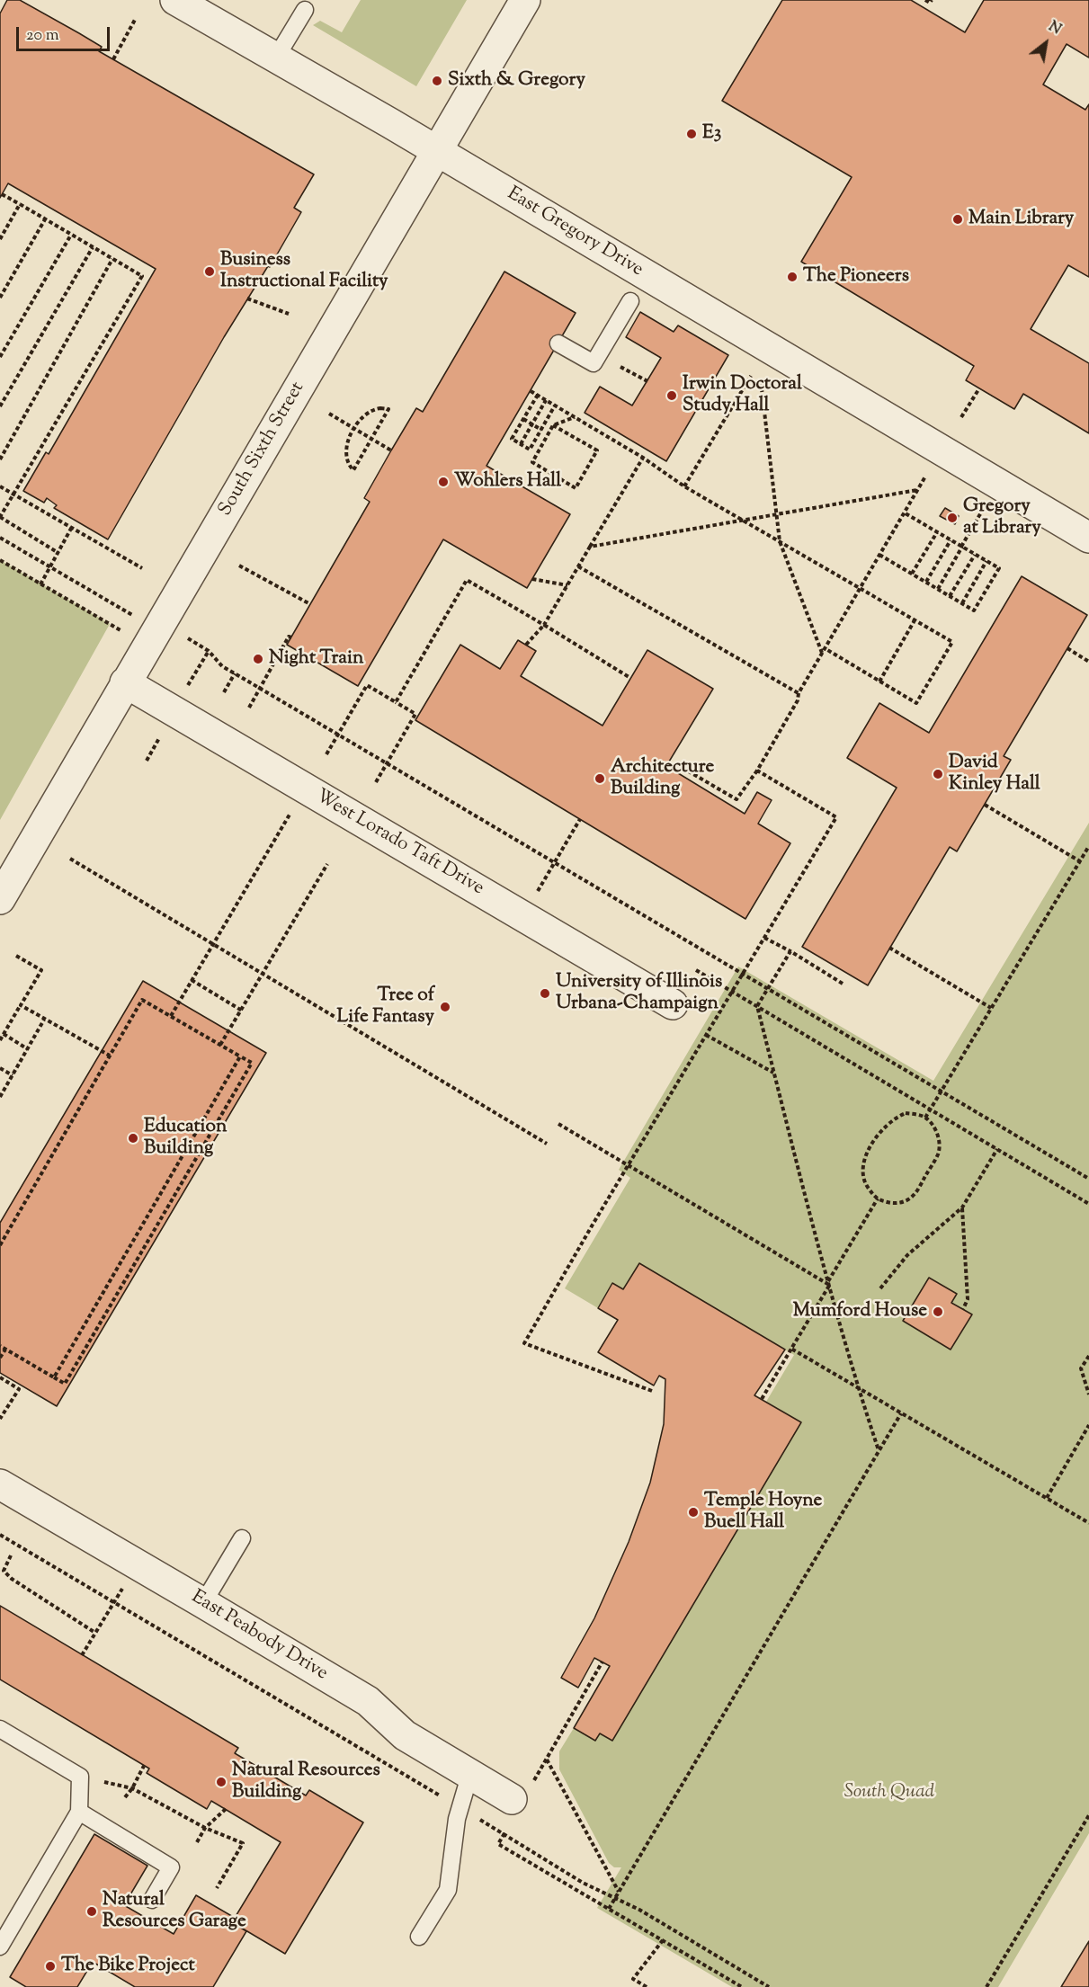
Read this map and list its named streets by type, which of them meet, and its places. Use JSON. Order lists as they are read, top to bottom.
{
  "streets": {
    "street": [
      "East Gregory Drive",
      "South Sixth Street",
      "West Lorado Taft Drive",
      "East Peabody Drive"
    ]
  },
  "crossings": [
    ["East Gregory Drive", "South Sixth Street"],
    ["South Sixth Street", "West Lorado Taft Drive"]
  ],
  "parks": ["South Quad"],
  "places": [
    "Sixth & Gregory",
    "E3",
    "Main Library",
    "Business Instructional Facility",
    "The Pioneers",
    "Irwin Doctoral Study Hall",
    "Wohlers Hall",
    "Gregory at Library",
    "Night Train",
    "David Kinley Hall",
    "Architecture Building",
    "University of Illinois Urbana-Champaign",
    "Tree of Life Fantasy",
    "Education Building",
    "Mumford House",
    "Temple Hoyne Buell Hall",
    "Natural Resources Building",
    "Natural Resources Garage",
    "The Bike Project"
  ],
  "scale_bar": "20 m",
  "north": "top right"
}
